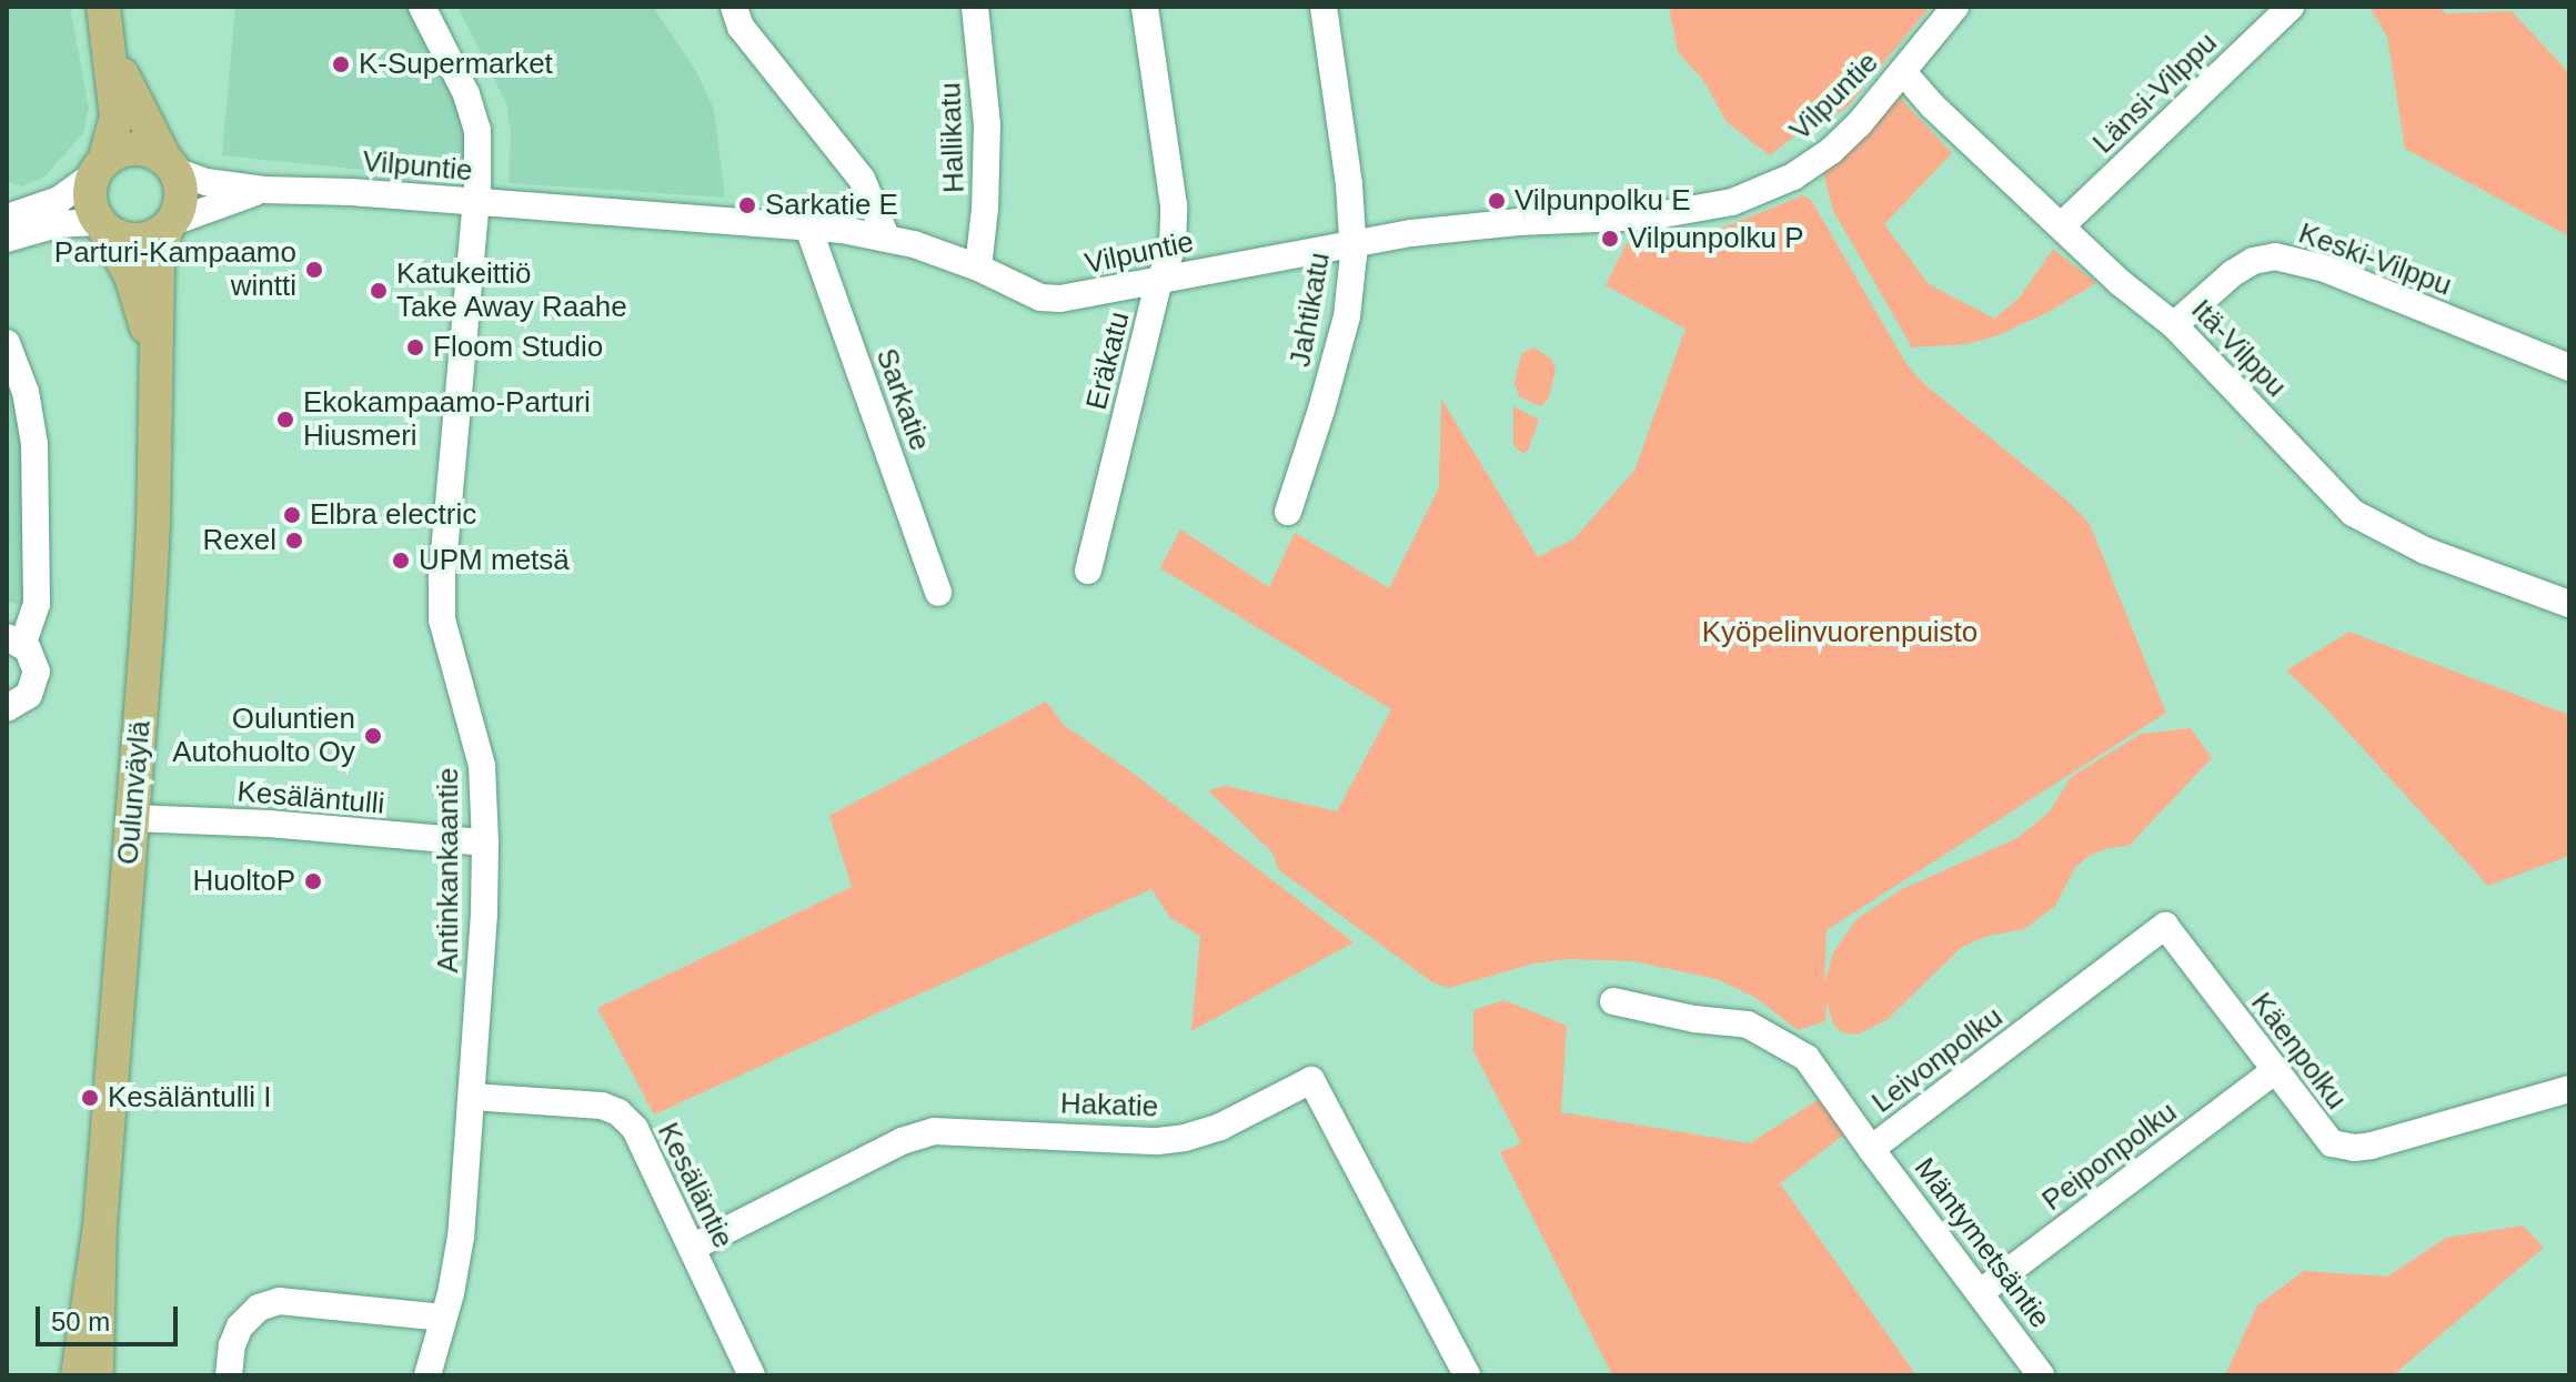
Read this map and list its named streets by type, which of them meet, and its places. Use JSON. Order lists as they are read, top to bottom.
{
  "streets": {
    "main road": ["Oulunväylä"],
    "street": [
      "Länsi-Vilppu",
      "Vilpuntie",
      "Hallikatu",
      "Keski-Vilppu",
      "Jahtikatu",
      "Itä-Vilppu",
      "Eräkatu",
      "Sarkatie",
      "Kesäläntulli",
      "Antinkankaantie",
      "Käenpolku",
      "Leivonpolku",
      "Hakatie",
      "Peiponpolku",
      "Kesäläntie",
      "Mäntymetsäntie"
    ]
  },
  "crossings": [
    ["Länsi-Vilppu", "Itä-Vilppu"],
    ["Vilpuntie", "Hallikatu"],
    ["Vilpuntie", "Jahtikatu"],
    ["Vilpuntie", "Itä-Vilppu"],
    ["Vilpuntie", "Eräkatu"],
    ["Vilpuntie", "Sarkatie"],
    ["Vilpuntie", "Oulunväylä"],
    ["Vilpuntie", "Antinkankaantie"],
    ["Keski-Vilppu", "Itä-Vilppu"],
    ["Oulunväylä", "Kesäläntulli"],
    ["Kesäläntulli", "Antinkankaantie"],
    ["Antinkankaantie", "Kesäläntie"],
    ["Käenpolku", "Leivonpolku"],
    ["Käenpolku", "Peiponpolku"],
    ["Leivonpolku", "Mäntymetsäntie"],
    ["Hakatie", "Kesäläntie"],
    ["Peiponpolku", "Mäntymetsäntie"]
  ],
  "parks": ["Kyöpelinvuorenpuisto"],
  "places": [
    "K-Supermarket",
    "Vilpunpolku E",
    "Sarkatie E",
    "Vilpunpolku P",
    "Parturi-Kampaamo wintti",
    "Katukeittiö Take Away Raahe",
    "Floom Studio",
    "Ekokampaamo-Parturi Hiusmeri",
    "Elbra electric",
    "Rexel",
    "UPM metsä",
    "Ouluntien Autohuolto Oy",
    "HuoltoP",
    "Kesäläntulli I"
  ],
  "scale_bar": "50 m"
}
